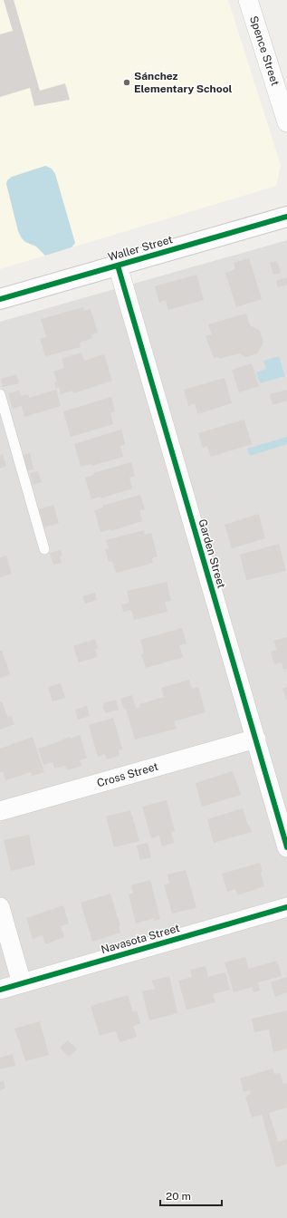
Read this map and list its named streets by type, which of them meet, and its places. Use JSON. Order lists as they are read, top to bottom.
{
  "streets": {
    "street": [
      "Spence Street",
      "Waller Street",
      "Garden Street",
      "Cross Street",
      "Navasota Street"
    ]
  },
  "crossings": [
    ["Waller Street", "Garden Street"],
    ["Garden Street", "Cross Street"]
  ],
  "places": ["Sánchez Elementary School"],
  "scale_bar": "20 m"
}
